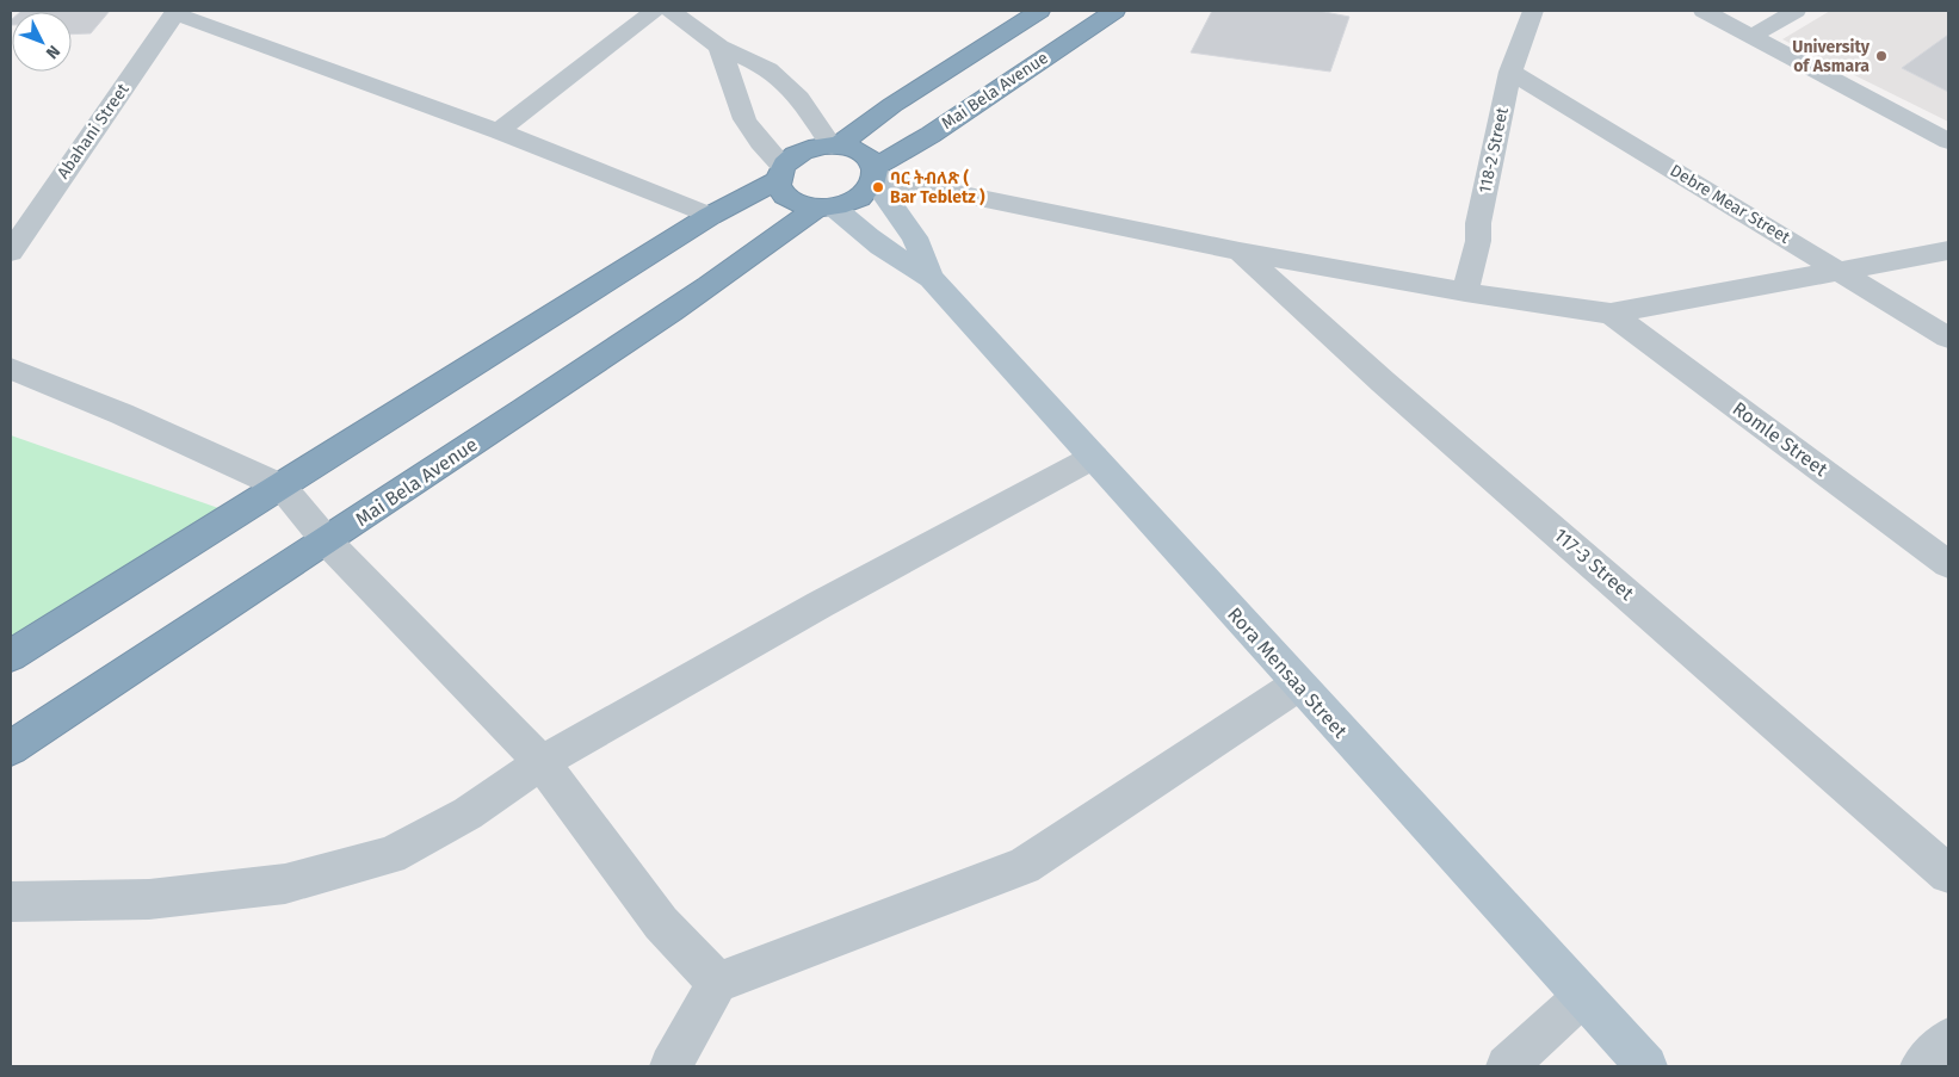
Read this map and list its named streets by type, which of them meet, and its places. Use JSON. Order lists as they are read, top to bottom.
{
  "streets": {
    "highway": ["Mai Bela Avenue"],
    "main road": ["Rora Mensaa Street"],
    "street": [
      "Abahani Street",
      "118-2 Street",
      "Debre Mear Street",
      "Romle Street",
      "117-3 Street"
    ]
  },
  "crossings": [
    ["Mai Bela Avenue", "Rora Mensaa Street"],
    ["118-2 Street", "Debre Mear Street"]
  ],
  "places": ["University of Asmara", "ባር ትብለጽ ( Bar Tebletz )"],
  "north": "bottom right"
}
